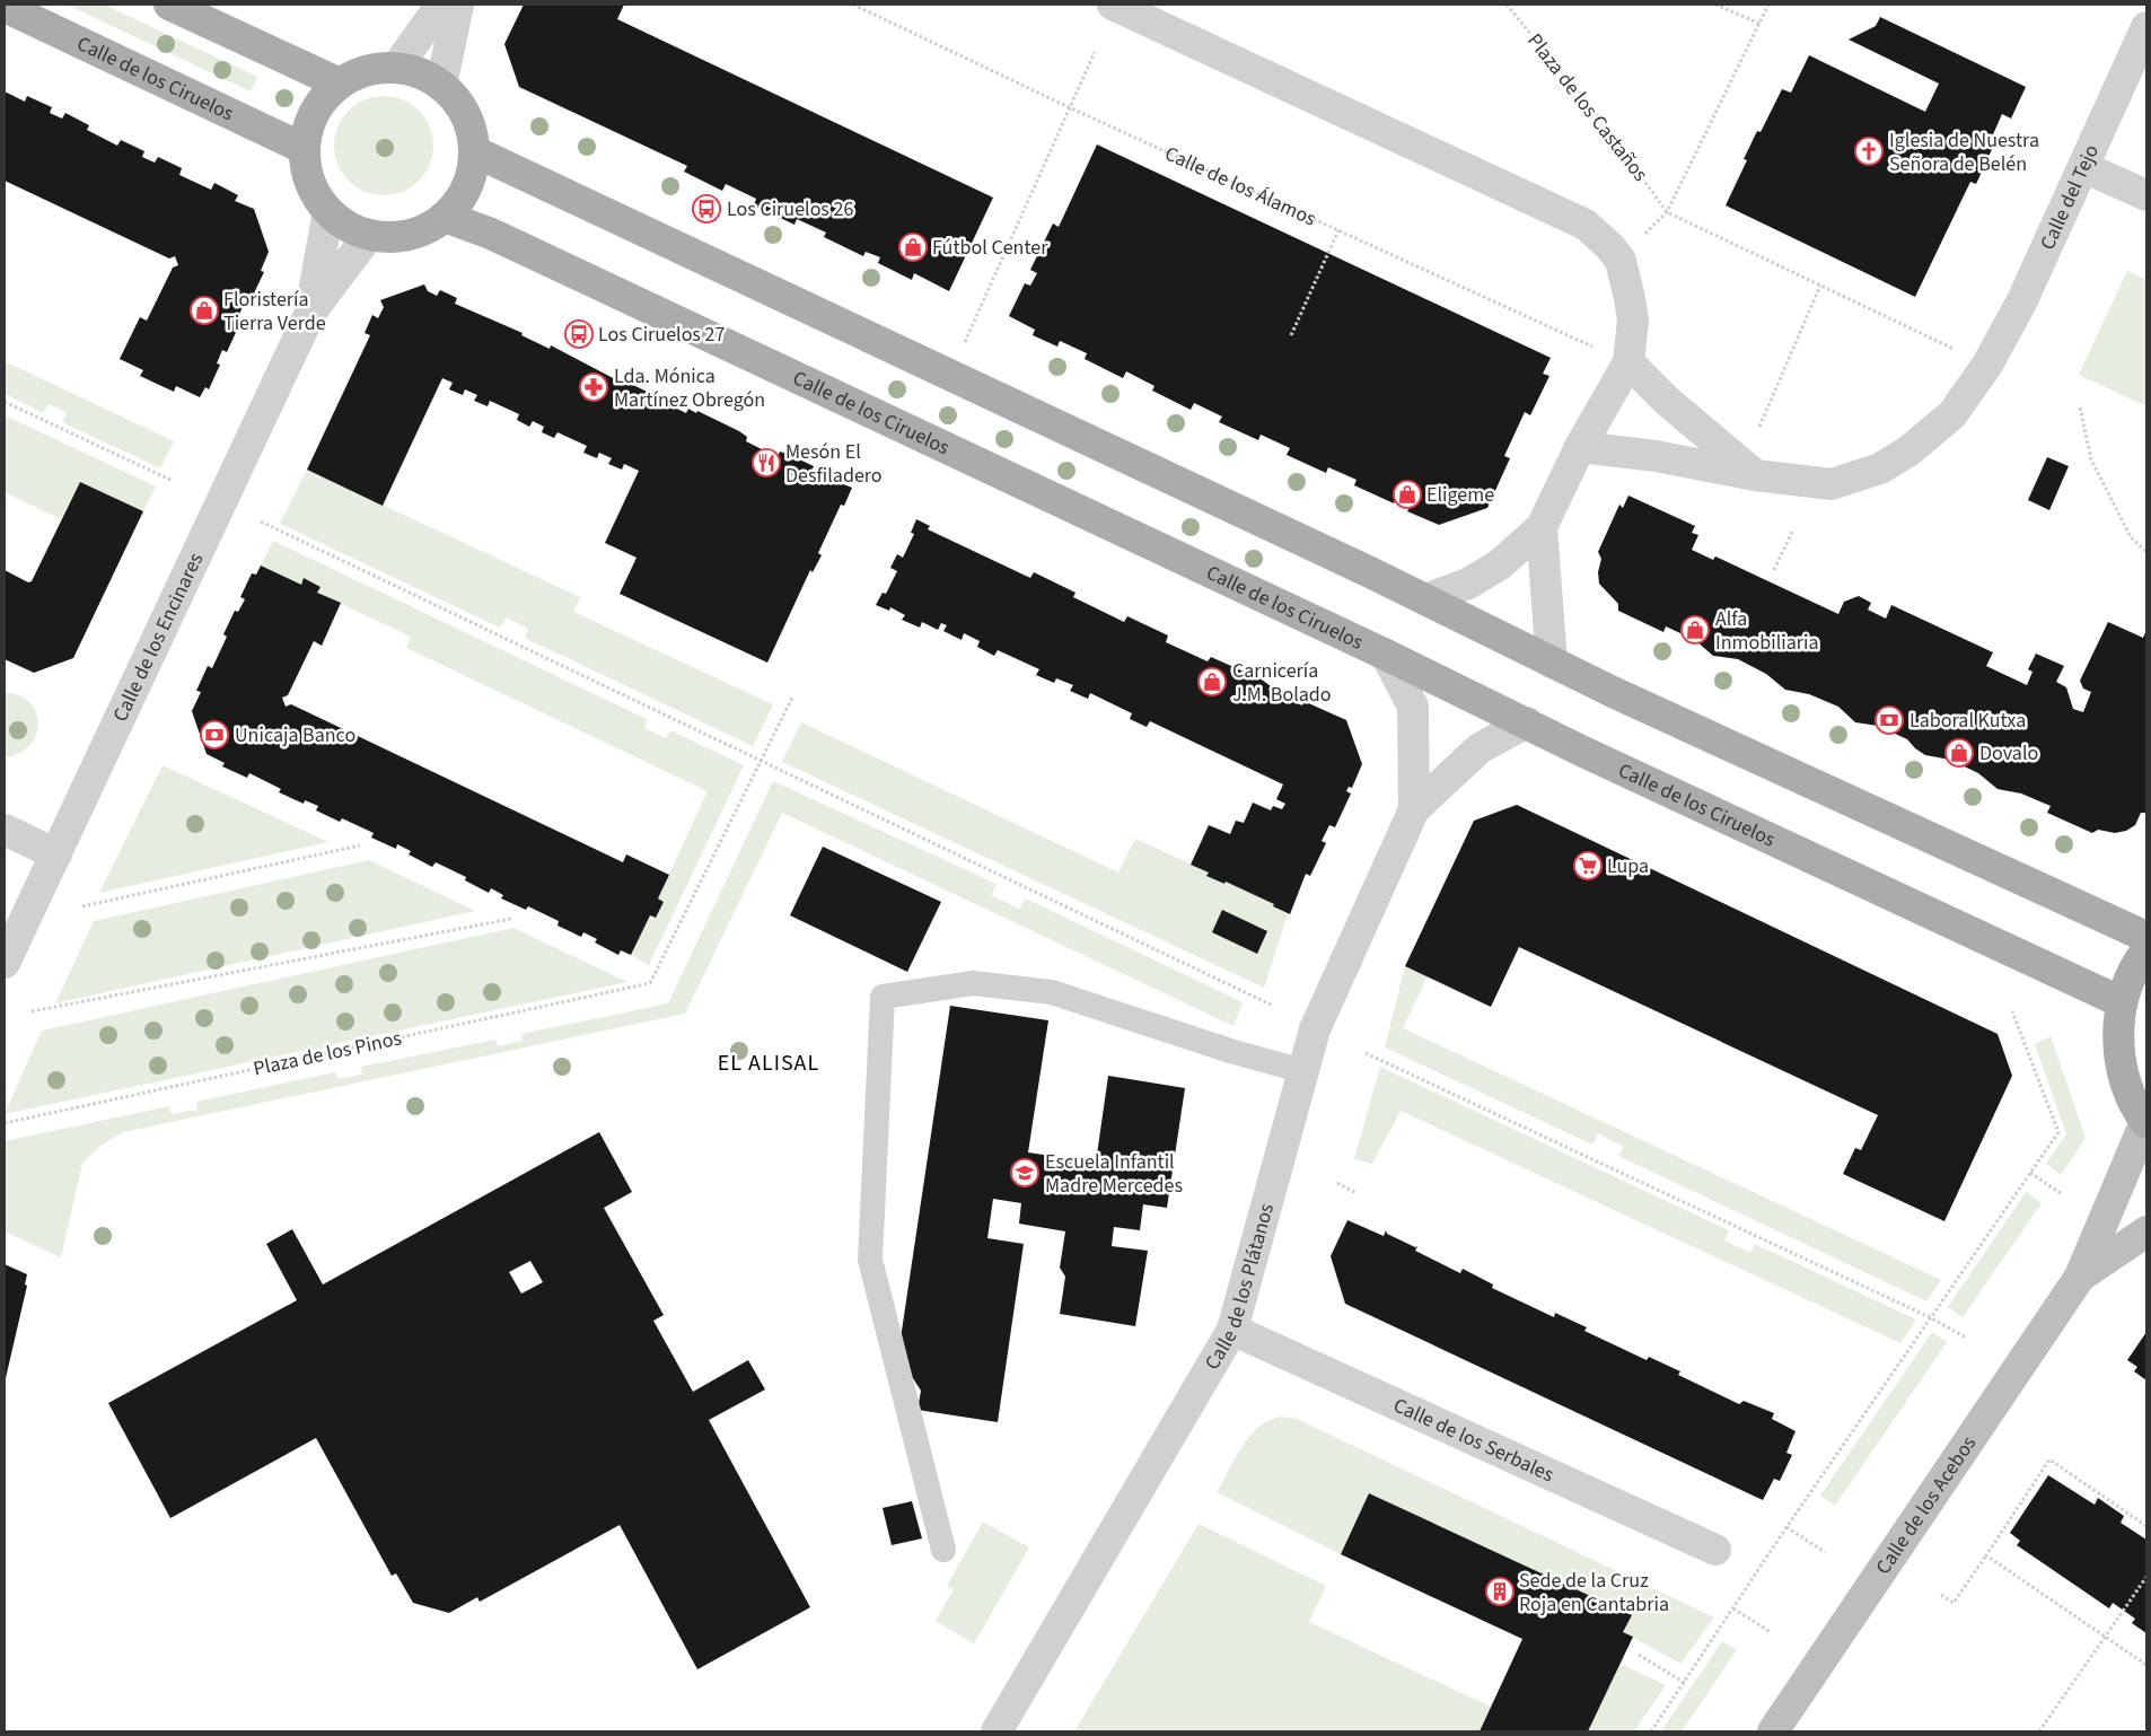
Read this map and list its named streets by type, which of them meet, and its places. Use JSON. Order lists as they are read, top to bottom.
{
  "streets": {
    "main road": ["Calle de los Ciruelos", "Calle de los Acebos"],
    "street": [
      "Calle del Tejo",
      "Calle de los Encinares",
      "Calle de los Plátanos",
      "Calle de los Serbales"
    ],
    "path": ["Plaza de los Castaños", "Calle de los Álamos", "Plaza de los Pinos"]
  },
  "crossings": [
    ["Calle de los Ciruelos", "Calle de los Encinares"],
    ["Calle de los Ciruelos", "Calle de los Plátanos"],
    ["Calle de los Plátanos", "Calle de los Serbales"]
  ],
  "districts": ["EL ALISAL"],
  "places": {
    "church": ["Iglesia de Nuestra Señora de Belén"],
    "bus stop": ["Los Ciruelos 26", "Los Ciruelos 27"],
    "shop": [
      "Fútbol Center",
      "Floristería Tierra Verde",
      "Eligeme",
      "Alfa Inmobiliaria",
      "Carnicería J.M. Bolado",
      "Dovalo"
    ],
    "pharmacy": ["Lda. Mónica Martínez Obregón"],
    "restaurant": ["Mesón El Desfiladero"],
    "bank": ["Laboral Kutxa", "Unicaja Banco"],
    "supermarket": ["Lupa"],
    "school or university": ["Escuela Infantil Madre Mercedes"],
    "building": ["Sede de la Cruz Roja en Cantabria"]
  }
}
